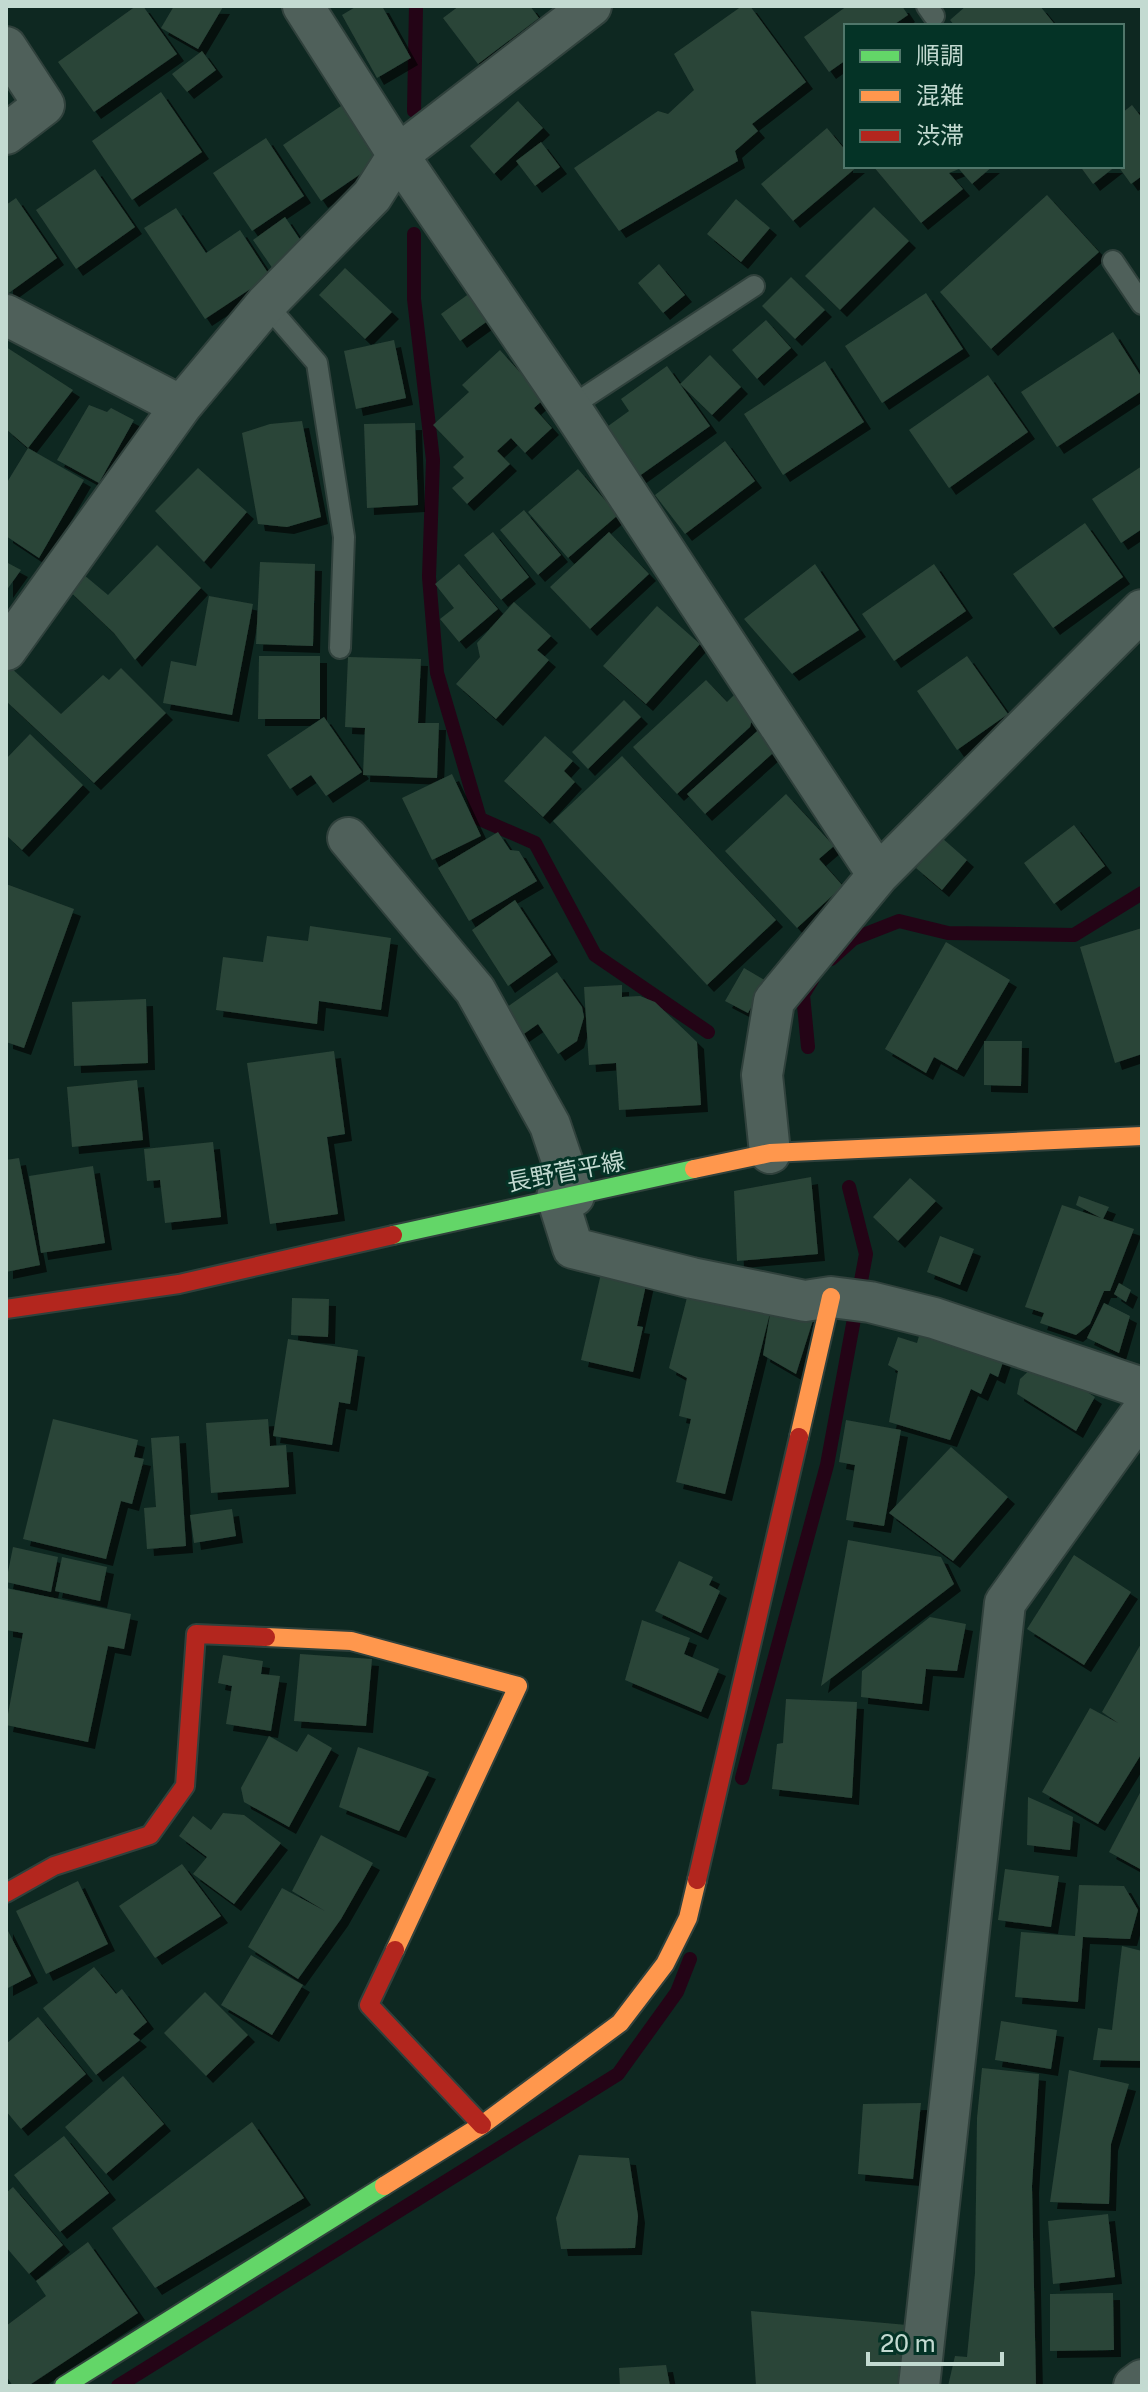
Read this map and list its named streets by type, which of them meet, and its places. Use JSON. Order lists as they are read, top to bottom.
{
  "streets": {
    "street": ["長野菅平線"]
  },
  "legend": ["順調", "混雑", "渋滞"],
  "scale_bar": "20 m"
}
